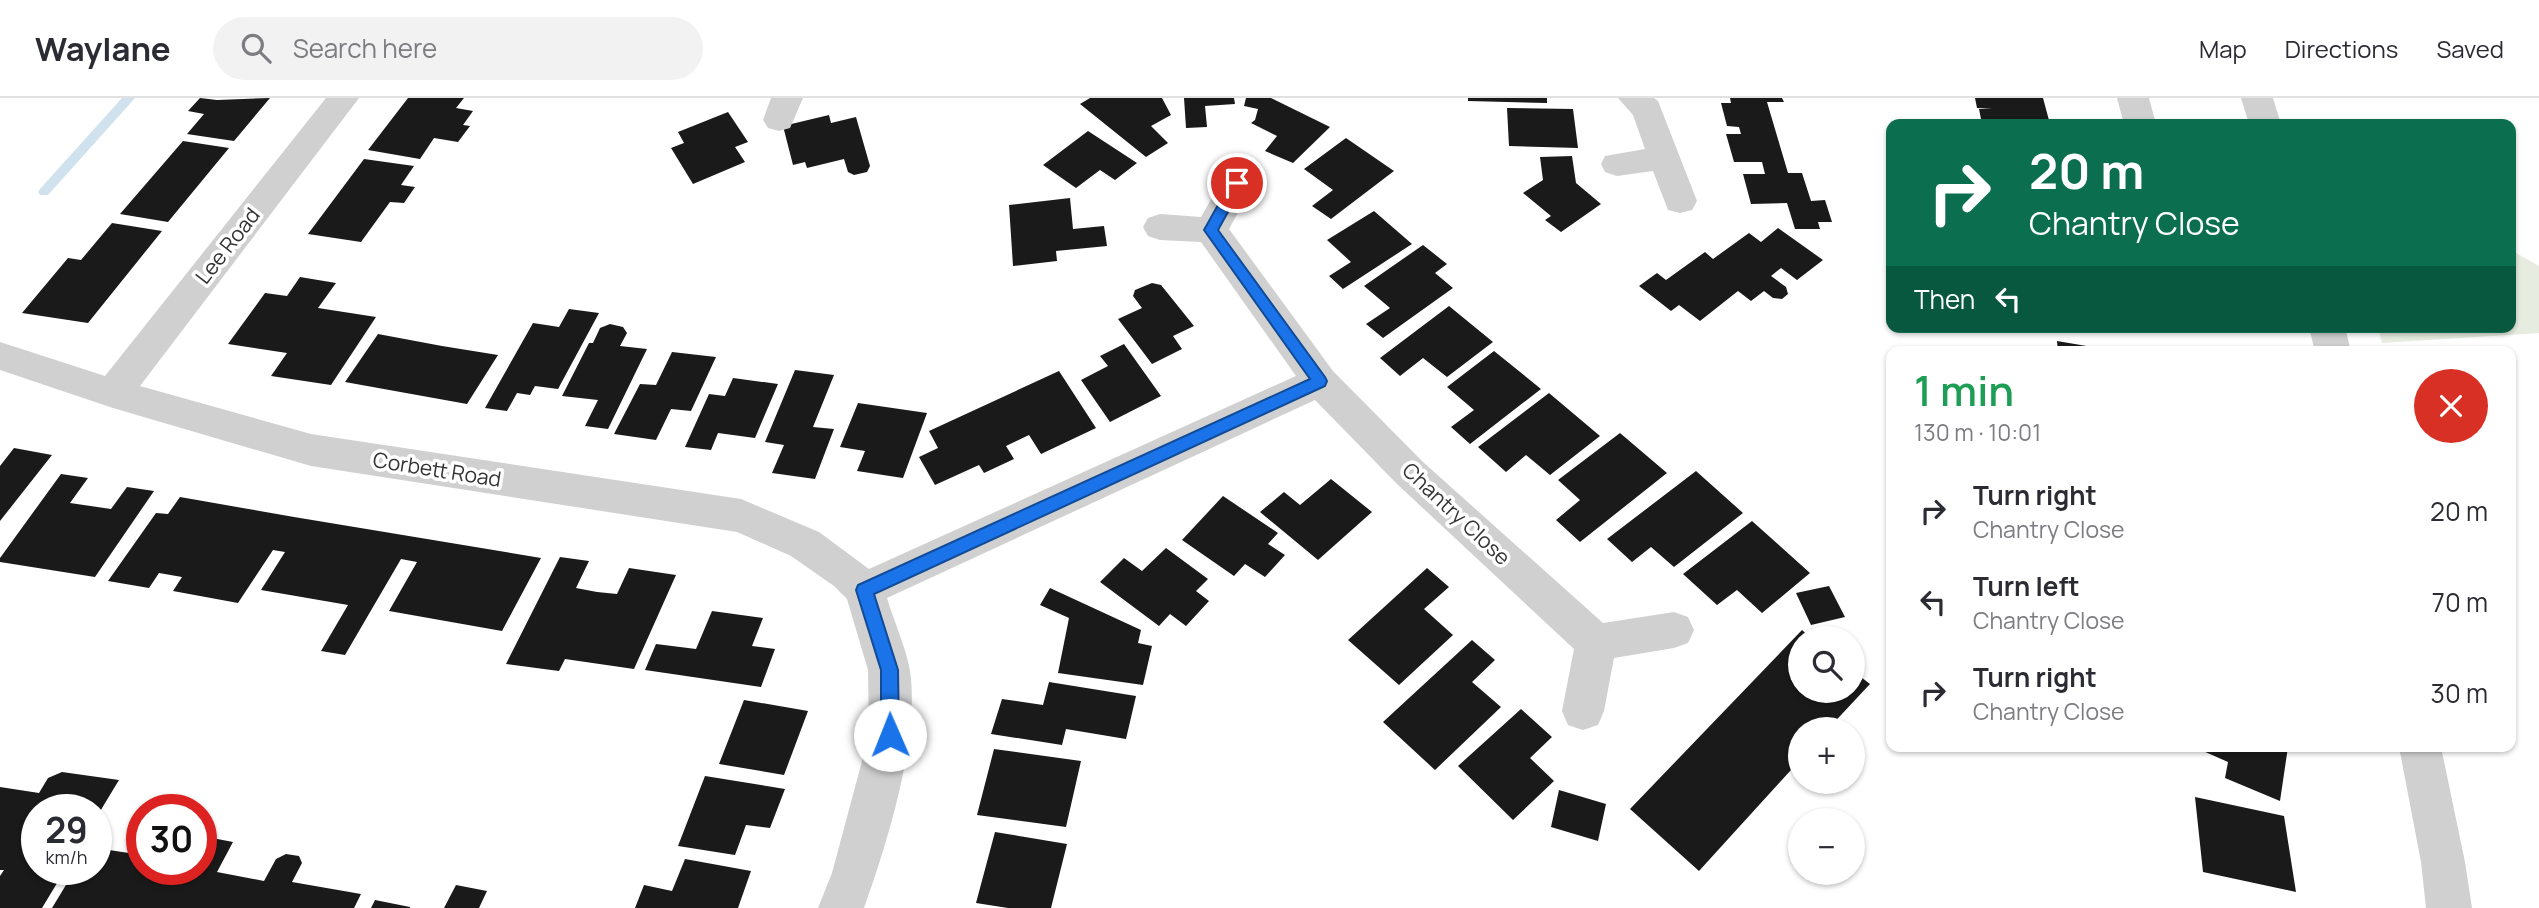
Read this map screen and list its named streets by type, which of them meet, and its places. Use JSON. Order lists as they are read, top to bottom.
{
  "streets": {
    "street": ["Lee Road", "Corbett Road", "Chantry Close"]
  },
  "crossings": [
    ["Lee Road", "Corbett Road"]
  ],
  "page": {
    "header": "Waylane",
    "search": "Search here",
    "nav": ["Map", "Directions", "Saved"],
    "turn": ["20 m", "Chantry Close"],
    "then": "Then",
    "heading": ["1 min", "130 m · 10:01"],
    "list": [
      {
        "name": "Turn right",
        "note": "Chantry Close",
        "value": "20 m"
      },
      {
        "name": "Turn left",
        "note": "Chantry Close",
        "value": "70 m"
      },
      {
        "name": "Turn right",
        "note": "Chantry Close",
        "value": "30 m"
      }
    ],
    "map_buttons": ["+", "−"],
    "speed": "29 km/h",
    "limit": "30"
  }
}
